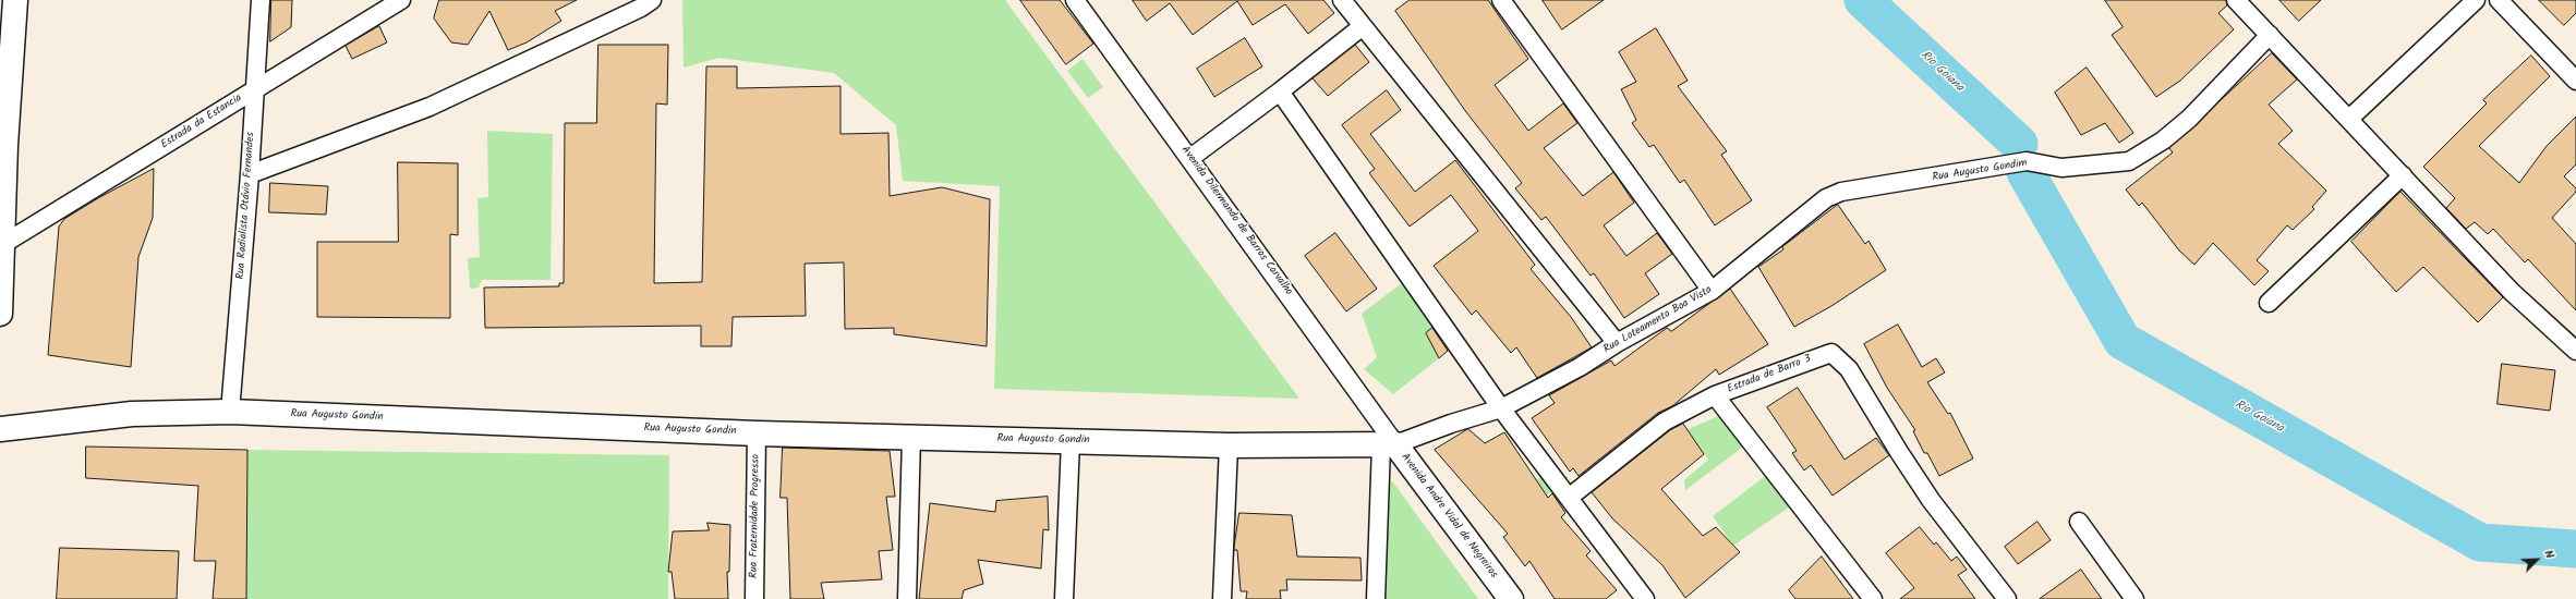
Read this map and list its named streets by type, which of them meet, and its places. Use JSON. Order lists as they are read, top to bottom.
{
  "streets": {
    "street": [
      "Estrada da Estancia",
      "Rua Augusto Gondim",
      "Rua Radialista Otávio Fernandes",
      "Avenida Dilermando de Barros Carvalho",
      "Rua Loteamento Boa Vista",
      "Estrada de Barro 3",
      "Rua Augusto Gondin",
      "Rua Fraternidade Progresso",
      "Avenida Andre Vidal de Negreiros"
    ]
  },
  "crossings": [
    ["Estrada da Estancia", "Rua Radialista Otávio Fernandes"],
    ["Rua Augusto Gondim", "Rua Loteamento Boa Vista"],
    ["Rua Radialista Otávio Fernandes", "Rua Augusto Gondin"],
    ["Avenida Dilermando de Barros Carvalho", "Rua Loteamento Boa Vista"],
    ["Avenida Dilermando de Barros Carvalho", "Rua Augusto Gondin"],
    ["Avenida Dilermando de Barros Carvalho", "Avenida Andre Vidal de Negreiros"],
    ["Rua Loteamento Boa Vista", "Rua Augusto Gondin"],
    ["Rua Loteamento Boa Vista", "Avenida Andre Vidal de Negreiros"],
    ["Rua Augusto Gondin", "Rua Fraternidade Progresso"],
    ["Rua Augusto Gondin", "Avenida Andre Vidal de Negreiros"]
  ],
  "water": ["Rio Goiana"],
  "north": "top right"
}
